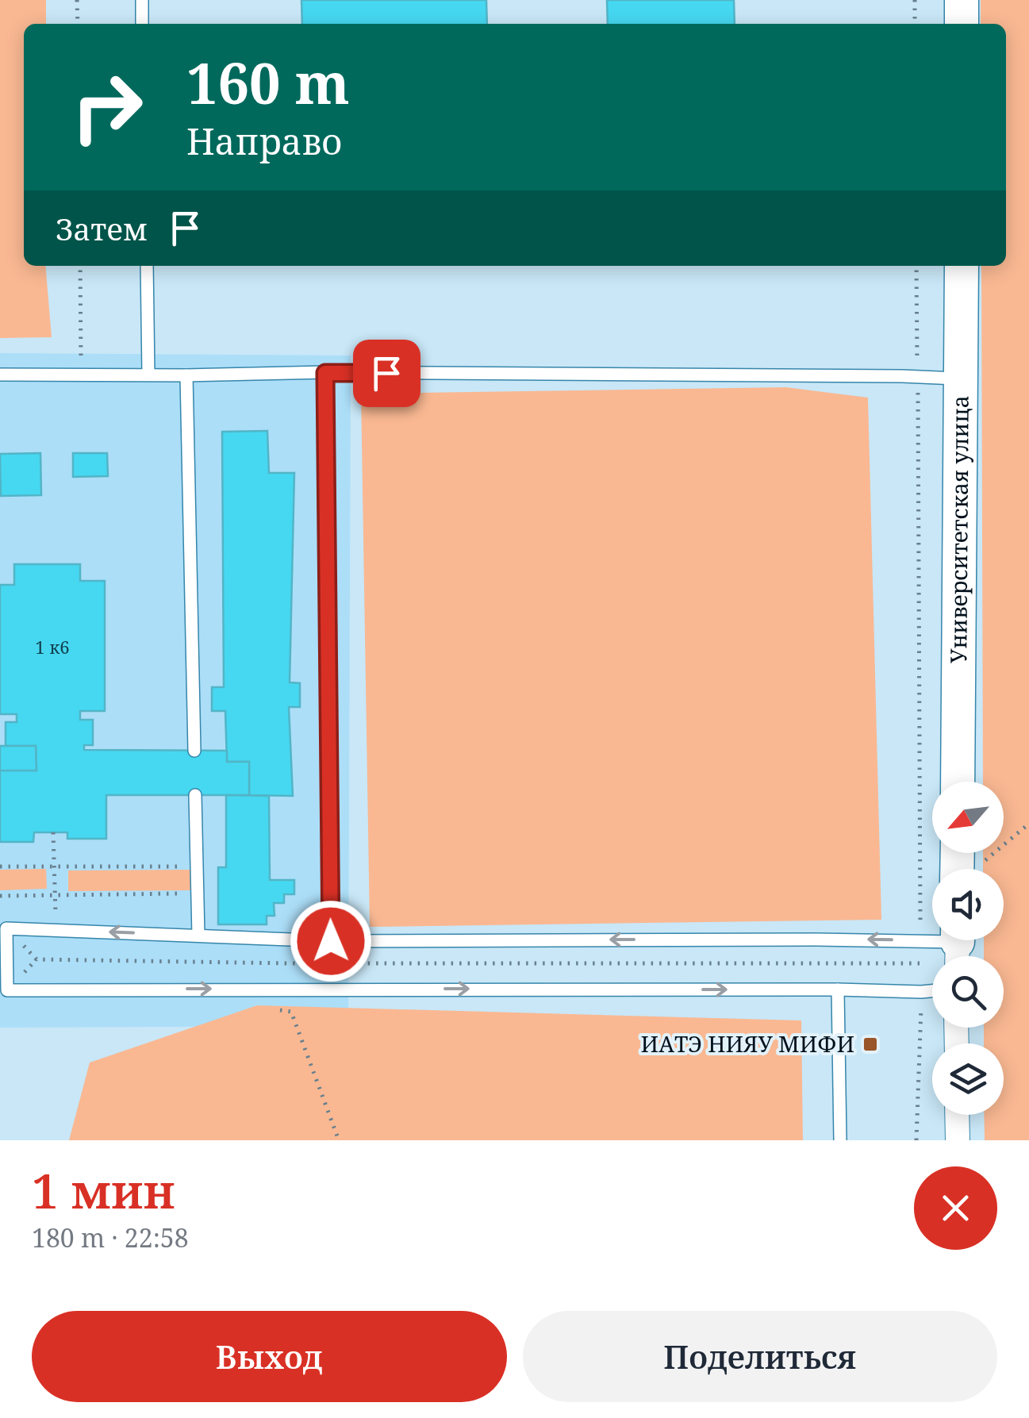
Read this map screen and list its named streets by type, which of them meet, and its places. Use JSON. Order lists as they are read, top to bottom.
{
  "streets": {
    "street": ["Университетская улица"]
  },
  "places": {
    "transit": ["ИАТЭ НИЯУ МИФИ"]
  },
  "house_numbers": ["1 к6"],
  "north": "bottom left",
  "page": {
    "turn": ["160 m", "Направо"],
    "then": "Затем",
    "heading": ["1 мин", "180 m · 22:58"],
    "buttons": ["Выход", "Поделиться"]
  }
}
